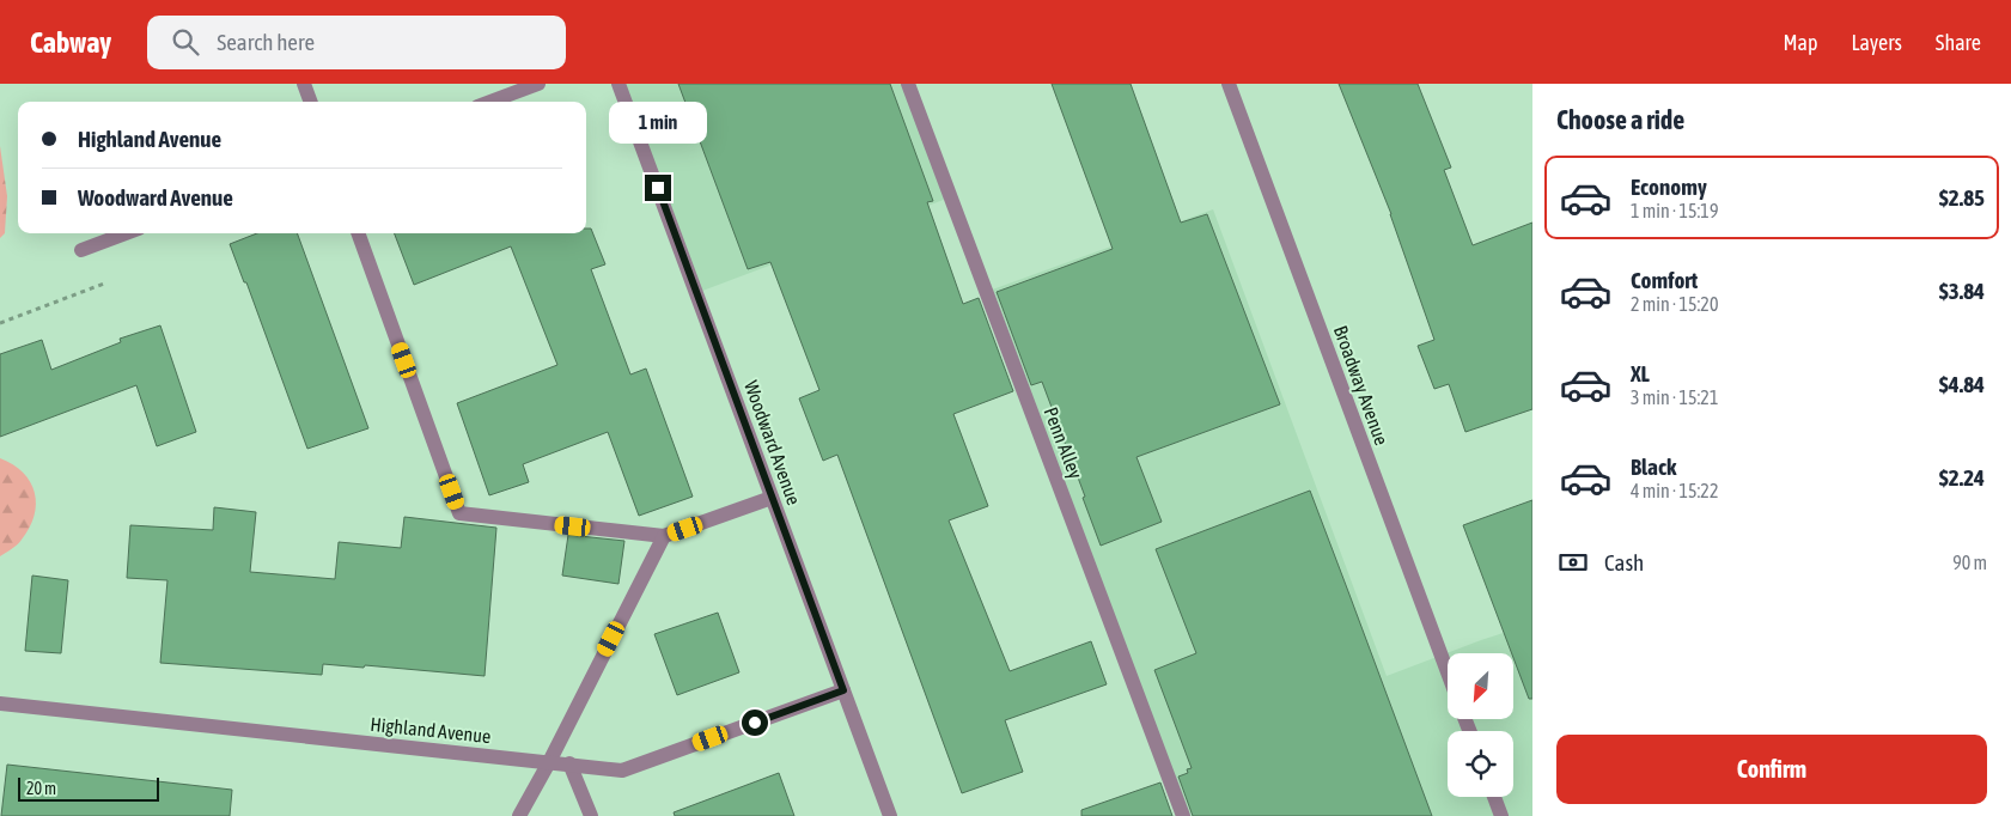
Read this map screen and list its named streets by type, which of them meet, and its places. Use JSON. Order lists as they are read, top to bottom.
{
  "streets": {
    "street": [
      "Broadway Avenue",
      "Woodward Avenue",
      "Penn Alley",
      "Highland Avenue"
    ]
  },
  "crossings": [
    ["Woodward Avenue", "Highland Avenue"]
  ],
  "scale_bar": "20 m",
  "north": "bottom left",
  "page": {
    "header": "Cabway",
    "search": "Search here",
    "nav": ["Map", "Layers", "Share"],
    "heading": "Choose a ride",
    "bubble": "1 min",
    "banner": ["Highland Avenue", "Woodward Avenue"],
    "list": [
      {
        "name": "Economy",
        "note": "1 min · 15:19",
        "value": "$2.85"
      },
      {
        "name": "Comfort",
        "note": "2 min · 15:20",
        "value": "$3.84"
      },
      {
        "name": "XL",
        "note": "3 min · 15:21",
        "value": "$4.84"
      },
      {
        "name": "Black",
        "note": "4 min · 15:22",
        "value": "$2.24"
      }
    ],
    "pay": ["Cash", "90 m"],
    "buttons": "Confirm",
    "scale": "20 m"
  }
}
